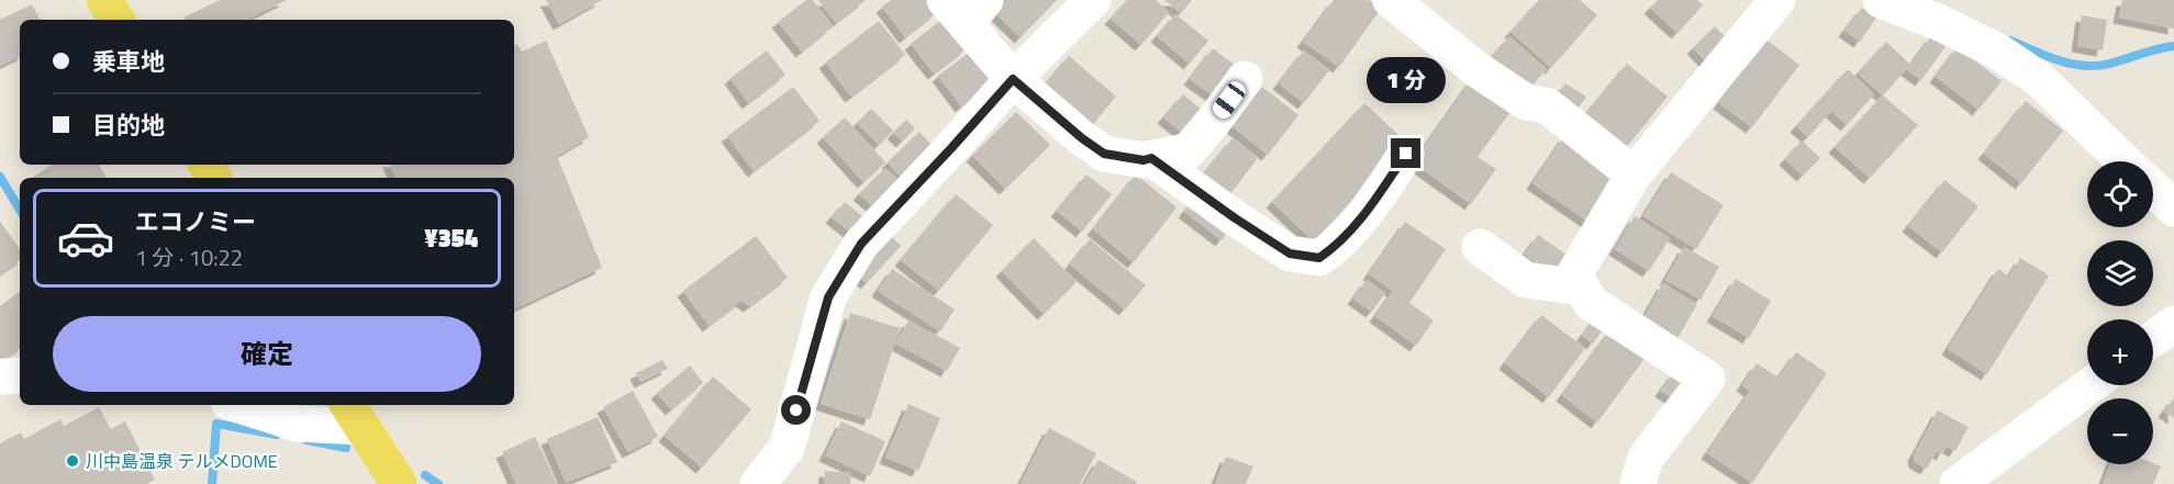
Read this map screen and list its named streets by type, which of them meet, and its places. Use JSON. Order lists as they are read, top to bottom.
{
  "places": ["川中島温泉 テルメDOME"],
  "page": {
    "banner": ["乗車地", "目的地"],
    "bubble": "1 分",
    "map_buttons": ["+", "−"],
    "list": [
      {
        "name": "エコノミー",
        "note": "1 分 · 10:22",
        "value": "¥354"
      }
    ],
    "buttons": "確定"
  }
}
